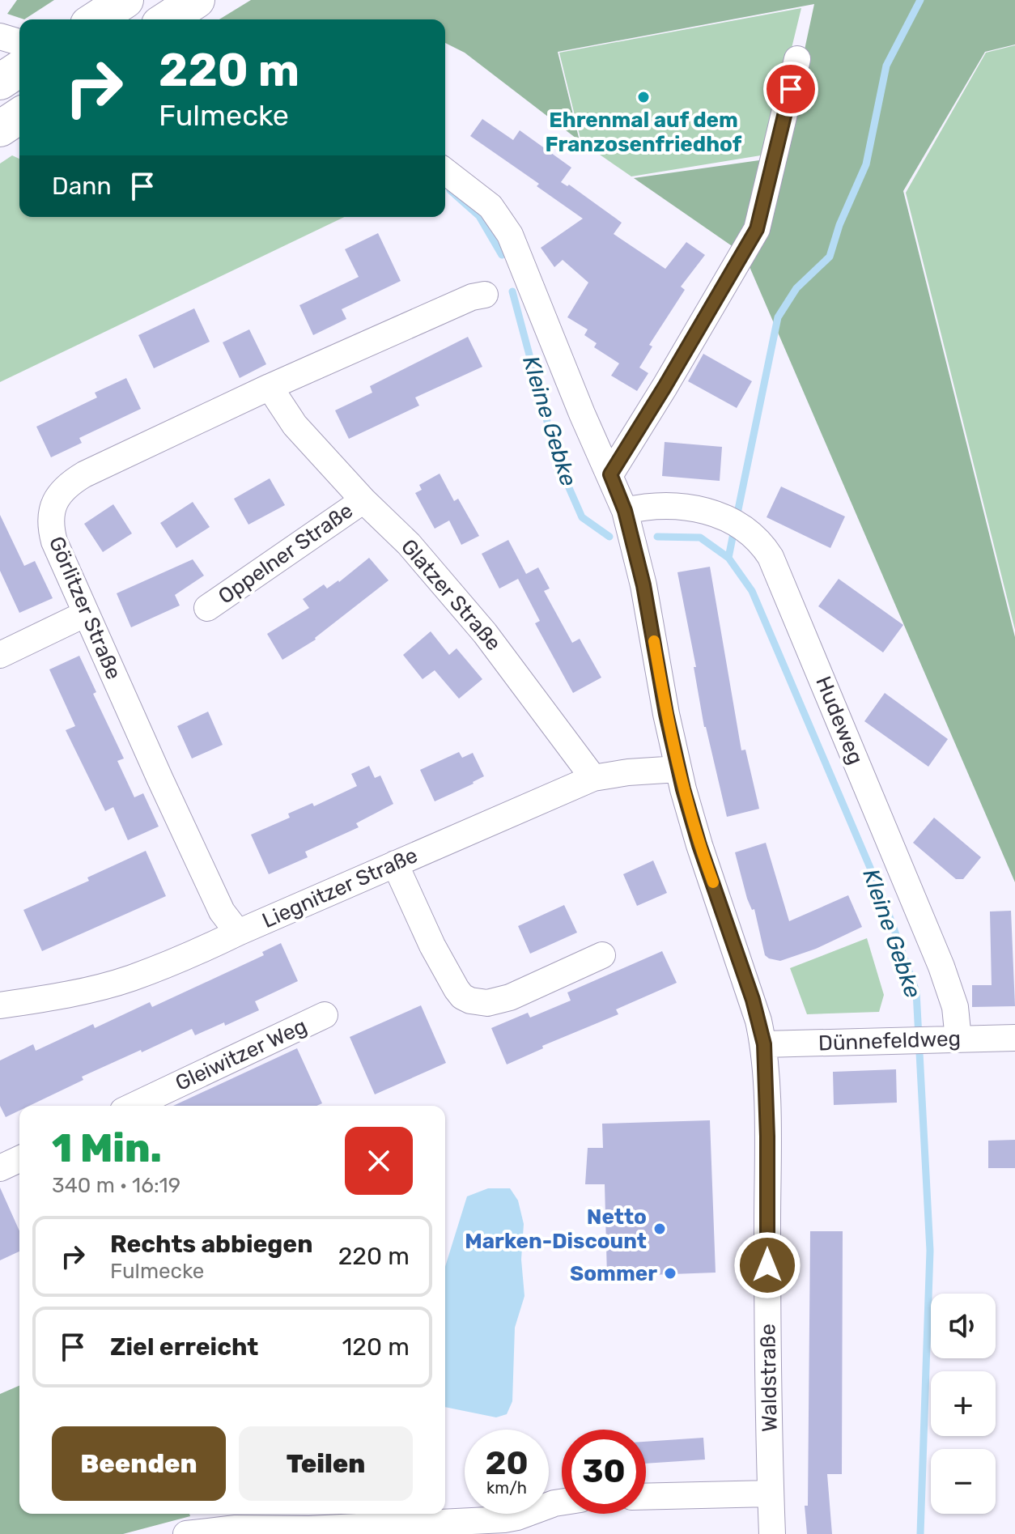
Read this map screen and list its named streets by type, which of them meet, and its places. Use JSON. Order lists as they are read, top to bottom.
{
  "streets": {
    "street": [
      "Oppelner Straße",
      "Glatzer Straße",
      "Görlitzer Straße",
      "Hudeweg",
      "Liegnitzer Straße",
      "Dünnefeldweg",
      "Gleiwitzer Weg",
      "Waldstraße"
    ]
  },
  "crossings": [
    ["Oppelner Straße", "Glatzer Straße"],
    ["Glatzer Straße", "Görlitzer Straße"],
    ["Glatzer Straße", "Liegnitzer Straße"],
    ["Görlitzer Straße", "Liegnitzer Straße"],
    ["Hudeweg", "Dünnefeldweg"],
    ["Hudeweg", "Waldstraße"],
    ["Liegnitzer Straße", "Waldstraße"],
    ["Dünnefeldweg", "Waldstraße"]
  ],
  "water": ["Kleine Gebke"],
  "places": ["Ehrenmal auf dem Franzosenfriedhof", "Netto Marken-Discount", "Sommer"],
  "page": {
    "turn": ["220 m", "Fulmecke"],
    "then": "Dann",
    "heading": ["1 Min.", "340 m · 16:19"],
    "list": [
      {
        "name": "Rechts abbiegen",
        "note": "Fulmecke",
        "value": "220 m"
      },
      {
        "name": "Ziel erreicht",
        "value": "120 m"
      }
    ],
    "map_buttons": ["+", "−"],
    "buttons": ["Beenden", "Teilen"],
    "speed": "20 km/h",
    "limit": "30"
  }
}
